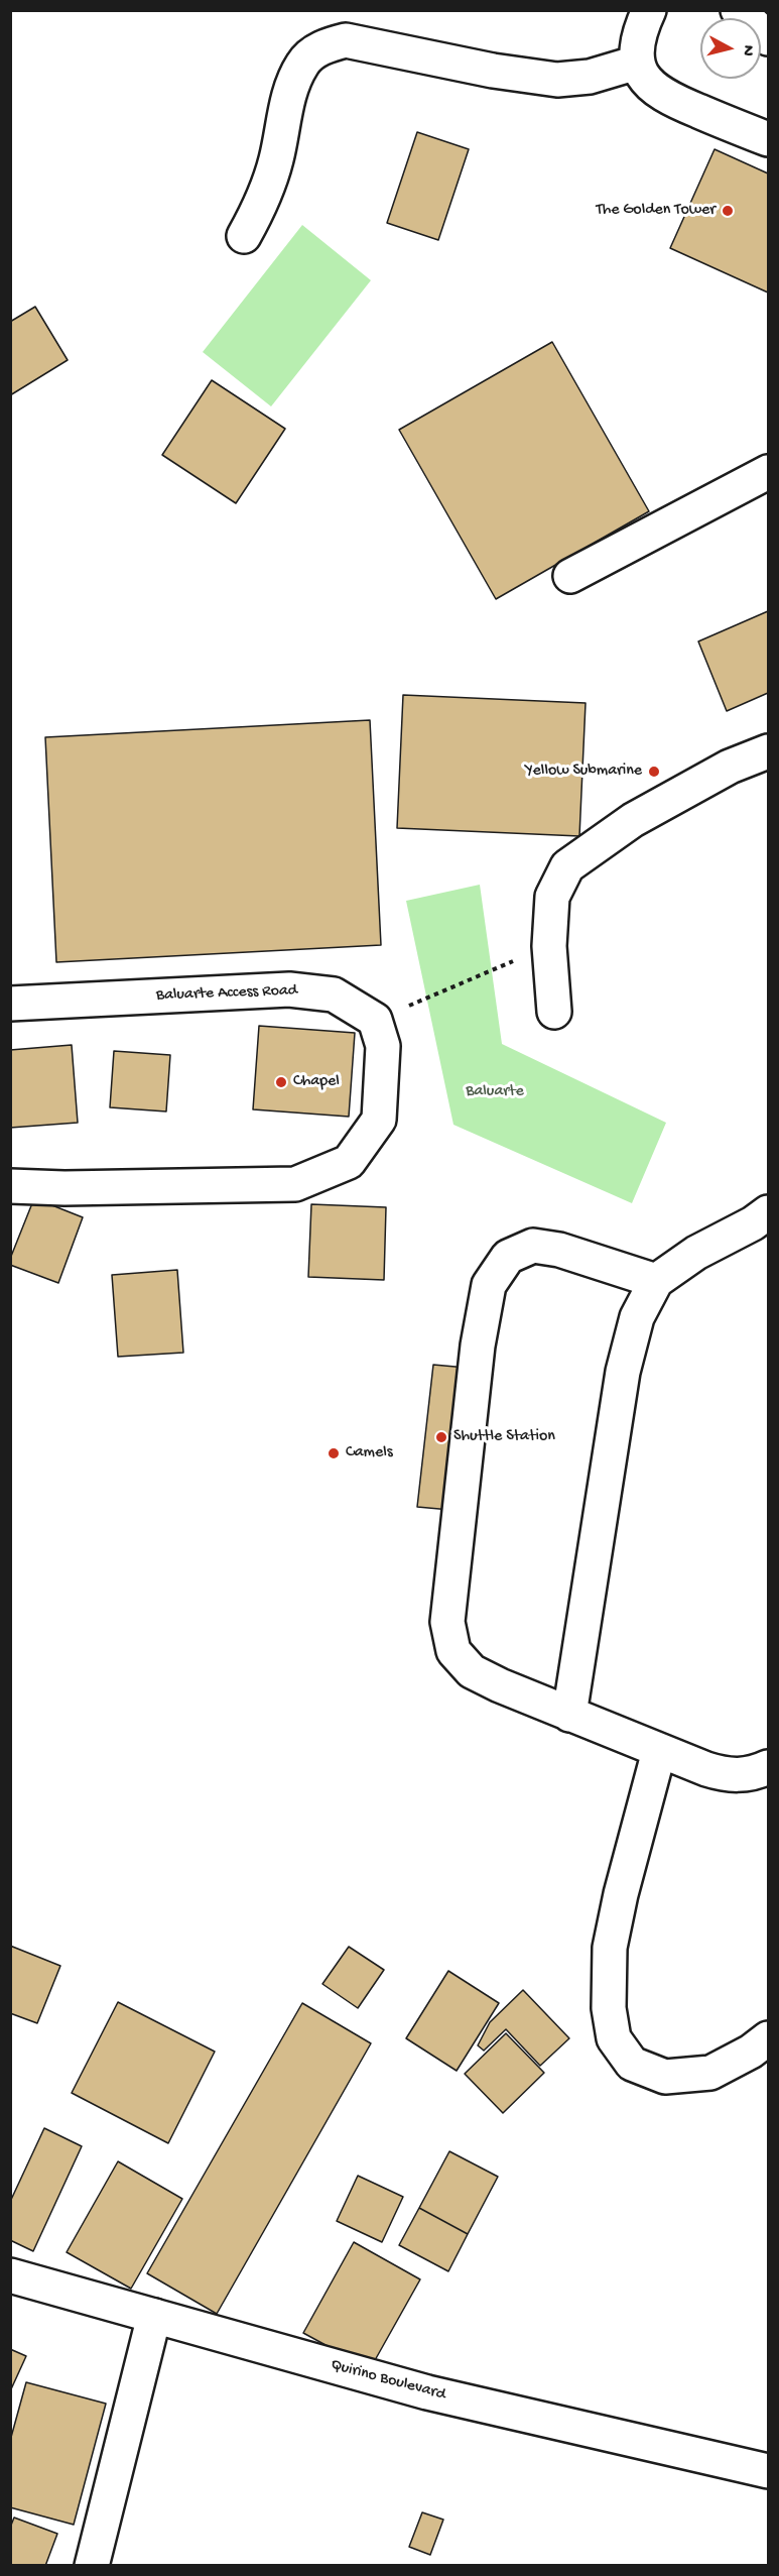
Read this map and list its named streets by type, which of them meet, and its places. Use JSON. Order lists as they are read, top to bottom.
{
  "streets": {
    "main road": ["Baluarte Access Road", "Quirino Boulevard"]
  },
  "parks": ["Baluarte"],
  "places": [
    "The Golden Tower",
    "Yellow Submarine",
    "Chapel",
    "Shuttle Station",
    "Camels"
  ],
  "north": "right"
}
